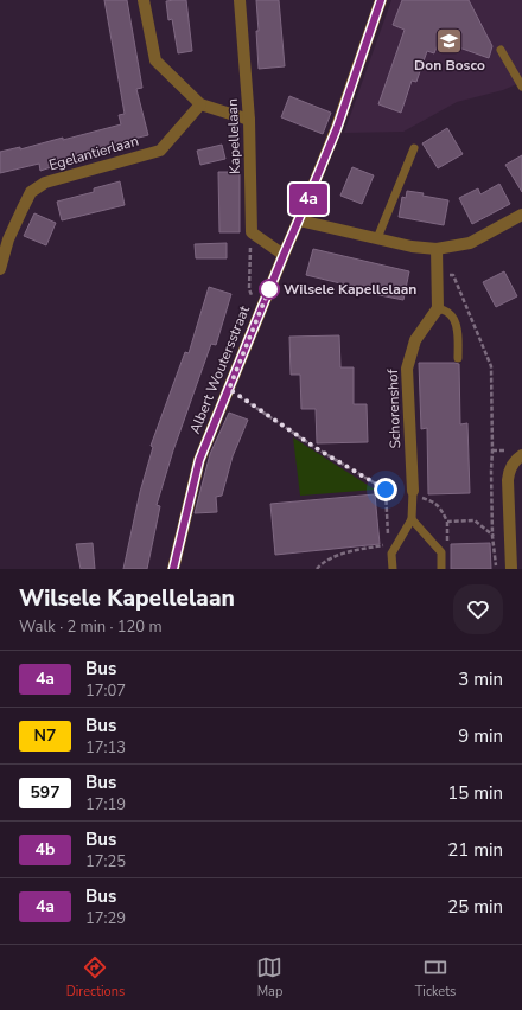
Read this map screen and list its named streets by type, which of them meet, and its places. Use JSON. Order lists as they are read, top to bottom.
{
  "streets": {
    "street": [
      "Kapellelaan",
      "Egelantierlaan",
      "Albert Woutersstraat",
      "Schorenshof"
    ]
  },
  "places": {
    "school or university": ["Don Bosco"],
    "other": ["Wilsele Kapellelaan"]
  },
  "lines": ["bus line 4a"],
  "page": {
    "on_map": "4a",
    "heading": ["Wilsele Kapellelaan", "Walk · 2 min · 120 m"],
    "list": [
      {
        "mark": "4a",
        "name": "Bus",
        "note": "17:07",
        "value": "3 min"
      },
      {
        "mark": "N7",
        "name": "Bus",
        "note": "17:13",
        "value": "9 min"
      },
      {
        "mark": "597",
        "name": "Bus",
        "note": "17:19",
        "value": "15 min"
      },
      {
        "mark": "4b",
        "name": "Bus",
        "note": "17:25",
        "value": "21 min"
      },
      {
        "mark": "4a",
        "name": "Bus",
        "note": "17:29",
        "value": "25 min"
      }
    ],
    "tabs": ["Directions", "Map", "Tickets"]
  }
}
